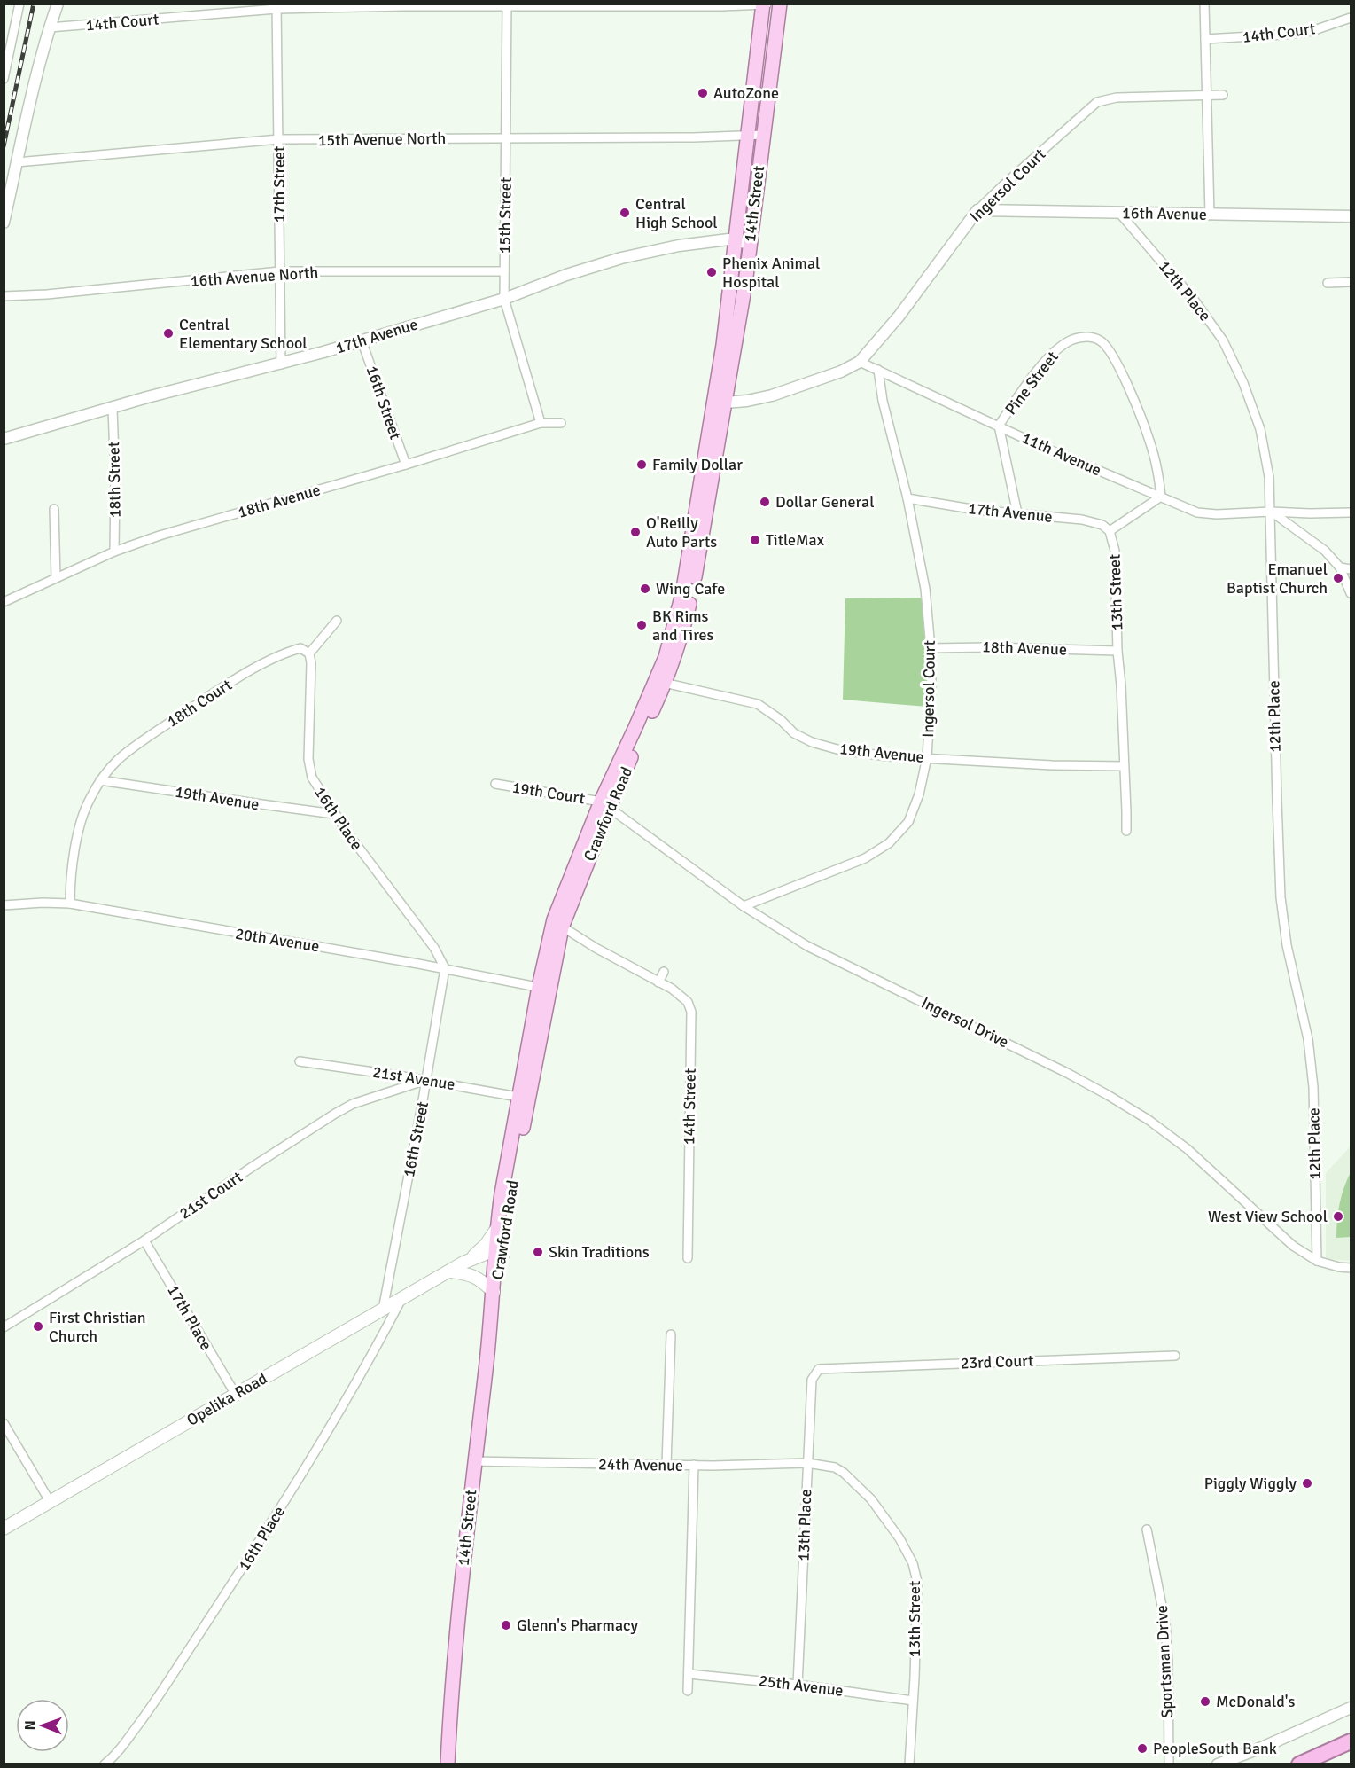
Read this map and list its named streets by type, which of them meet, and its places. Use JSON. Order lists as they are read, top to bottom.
{
  "streets": {
    "main road": ["14th Street", "Crawford Road", "Opelika Road"],
    "street": [
      "14th Court",
      "15th Avenue North",
      "17th Street",
      "Ingersol Court",
      "16th Avenue",
      "15th Street",
      "16th Avenue North",
      "12th Place",
      "17th Avenue",
      "Pine Street",
      "16th Street",
      "11th Avenue",
      "18th Street",
      "18th Avenue",
      "13th Street",
      "18th Court",
      "19th Avenue",
      "19th Court",
      "16th Place",
      "20th Avenue",
      "Ingersol Drive",
      "21st Avenue",
      "21st Court",
      "17th Place",
      "23rd Court",
      "24th Avenue",
      "13th Place",
      "Sportsman Drive",
      "25th Avenue"
    ]
  },
  "crossings": [
    ["14th Court", "17th Street"],
    ["14th Court", "14th Street"],
    ["14th Court", "15th Street"],
    ["15th Avenue North", "17th Street"],
    ["15th Avenue North", "14th Street"],
    ["15th Avenue North", "15th Street"],
    ["17th Street", "16th Avenue North"],
    ["17th Street", "17th Avenue"],
    ["Ingersol Court", "16th Avenue"],
    ["Ingersol Court", "17th Avenue"],
    ["Ingersol Court", "11th Avenue"],
    ["Ingersol Court", "18th Avenue"],
    ["Ingersol Court", "19th Avenue"],
    ["Ingersol Court", "Ingersol Drive"],
    ["14th Street", "17th Avenue"],
    ["14th Street", "Crawford Road"],
    ["14th Street", "24th Avenue"],
    ["16th Avenue", "12th Place"],
    ["15th Street", "16th Avenue North"],
    ["15th Street", "17th Avenue"],
    ["15th Street", "18th Avenue"],
    ["12th Place", "11th Avenue"],
    ["12th Place", "Ingersol Drive"],
    ["17th Avenue", "Pine Street"],
    ["17th Avenue", "16th Street"],
    ["17th Avenue", "18th Street"],
    ["17th Avenue", "13th Street"],
    ["Pine Street", "11th Avenue"],
    ["Pine Street", "13th Street"],
    ["16th Street", "18th Avenue"],
    ["16th Street", "16th Place"],
    ["16th Street", "20th Avenue"],
    ["16th Street", "21st Avenue"],
    ["16th Street", "21st Court"],
    ["16th Street", "Opelika Road"],
    ["11th Avenue", "13th Street"],
    ["18th Street", "18th Avenue"],
    ["18th Avenue", "13th Street"],
    ["13th Street", "19th Avenue"],
    ["13th Street", "24th Avenue"],
    ["13th Street", "13th Place"],
    ["13th Street", "25th Avenue"],
    ["18th Court", "19th Avenue"],
    ["18th Court", "16th Place"],
    ["19th Avenue", "Crawford Road"],
    ["19th Avenue", "16th Place"],
    ["19th Court", "Crawford Road"],
    ["19th Court", "Ingersol Drive"],
    ["Crawford Road", "20th Avenue"],
    ["Crawford Road", "Ingersol Drive"],
    ["Crawford Road", "21st Avenue"],
    ["Crawford Road", "Opelika Road"],
    ["16th Place", "20th Avenue"],
    ["16th Place", "Opelika Road"],
    ["21st Avenue", "21st Court"],
    ["21st Court", "17th Place"],
    ["17th Place", "Opelika Road"],
    ["23rd Court", "13th Place"],
    ["24th Avenue", "13th Place"],
    ["13th Place", "25th Avenue"]
  ],
  "places": [
    "AutoZone",
    "Central High School",
    "Phenix Animal Hospital",
    "Central Elementary School",
    "Family Dollar",
    "Dollar General",
    "O'Reilly Auto Parts",
    "TitleMax",
    "Emanuel Baptist Church",
    "Wing Cafe",
    "BK Rims and Tires",
    "West View School",
    "Skin Traditions",
    "First Christian Church",
    "Piggly Wiggly",
    "Glenn's Pharmacy",
    "McDonald's",
    "PeopleSouth Bank"
  ],
  "north": "left"
}
